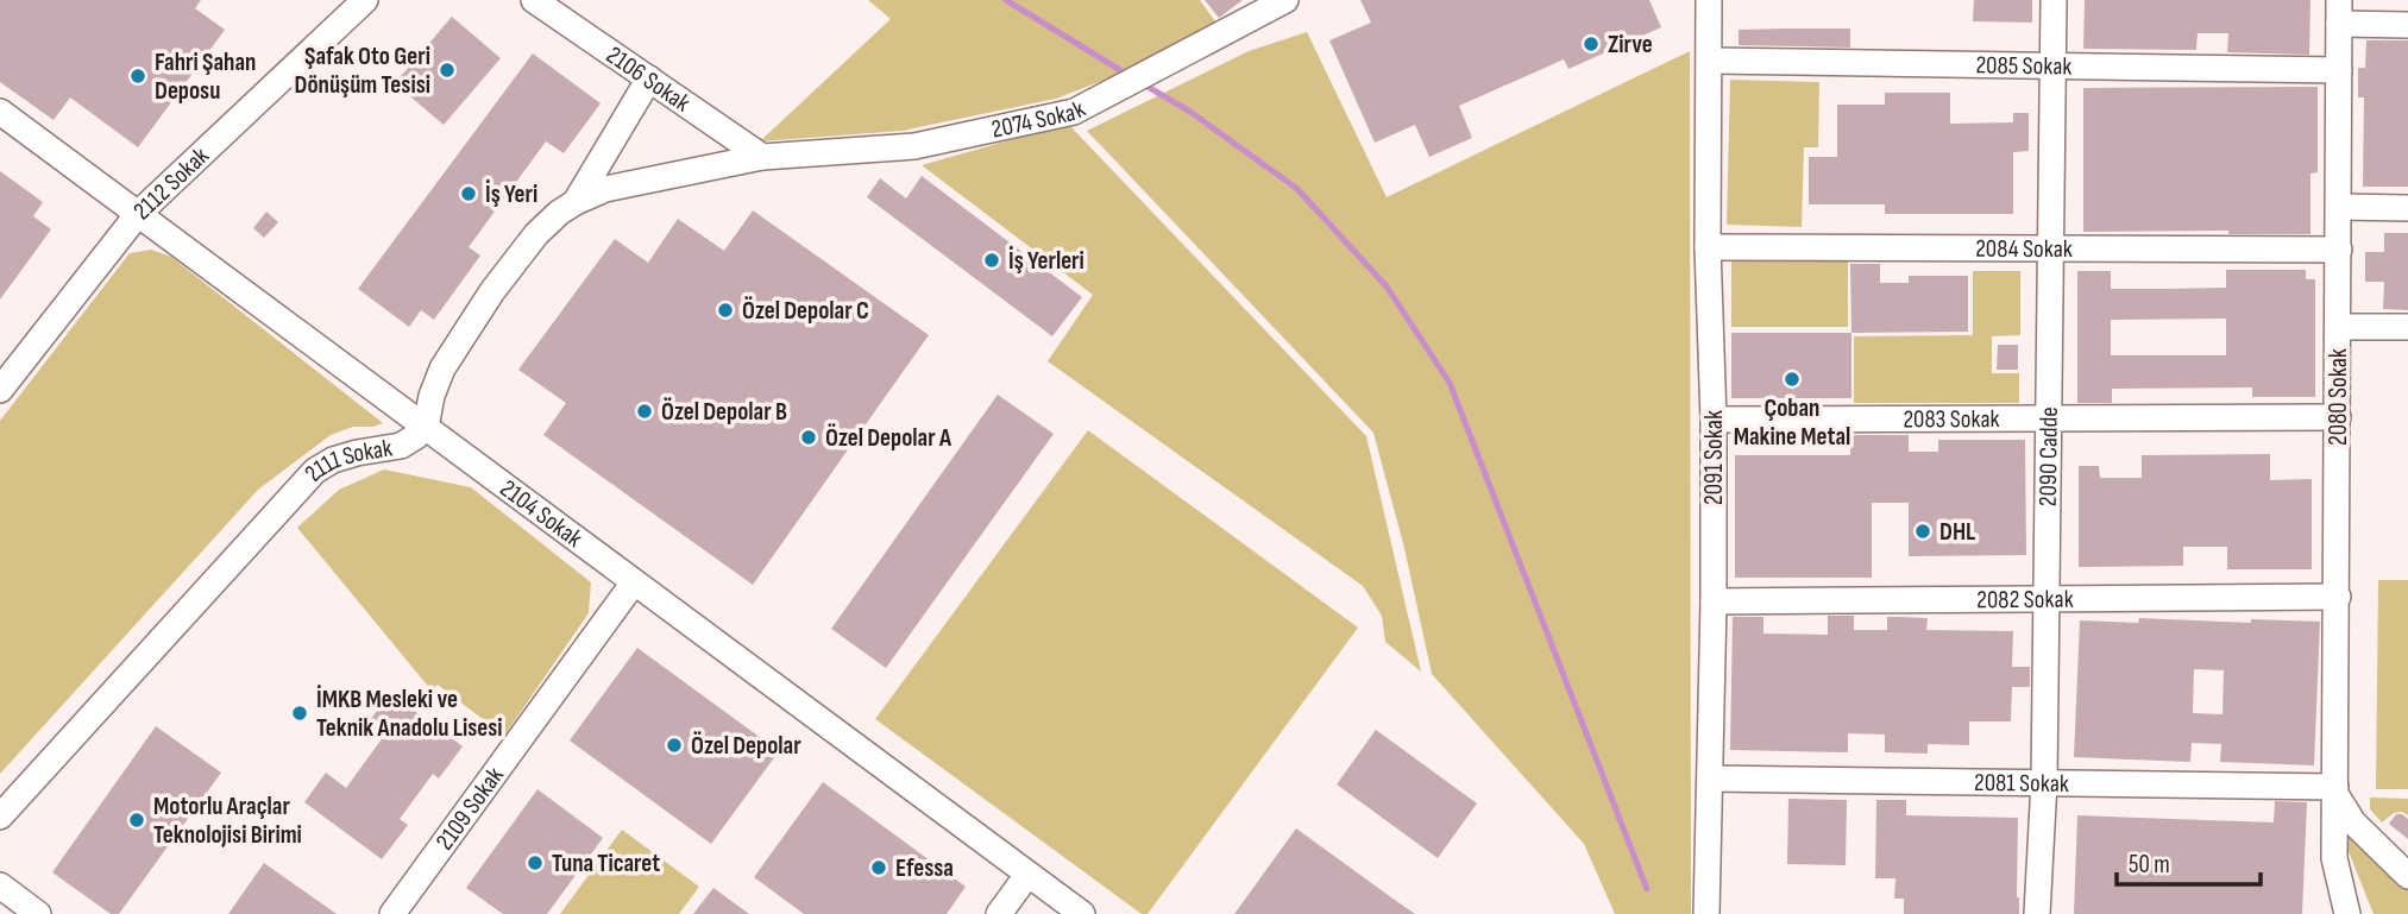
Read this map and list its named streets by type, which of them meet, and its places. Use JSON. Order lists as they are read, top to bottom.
{
  "streets": {
    "street": [
      "2085 Sokak",
      "2106 Sokak",
      "2074 Sokak",
      "2112 Sokak",
      "2084 Sokak",
      "2080 Sokak",
      "2083 Sokak",
      "2091 Sokak",
      "2090 Cadde",
      "2111 Sokak",
      "2104 Sokak",
      "2082 Sokak",
      "2081 Sokak",
      "2109 Sokak"
    ]
  },
  "crossings": [
    ["2085 Sokak", "2080 Sokak"],
    ["2085 Sokak", "2091 Sokak"],
    ["2085 Sokak", "2090 Cadde"],
    ["2106 Sokak", "2074 Sokak"],
    ["2106 Sokak", "2111 Sokak"],
    ["2074 Sokak", "2111 Sokak"],
    ["2112 Sokak", "2104 Sokak"],
    ["2084 Sokak", "2080 Sokak"],
    ["2084 Sokak", "2091 Sokak"],
    ["2084 Sokak", "2090 Cadde"],
    ["2080 Sokak", "2083 Sokak"],
    ["2080 Sokak", "2082 Sokak"],
    ["2080 Sokak", "2081 Sokak"],
    ["2083 Sokak", "2091 Sokak"],
    ["2083 Sokak", "2090 Cadde"],
    ["2091 Sokak", "2082 Sokak"],
    ["2091 Sokak", "2081 Sokak"],
    ["2090 Cadde", "2082 Sokak"],
    ["2090 Cadde", "2081 Sokak"],
    ["2111 Sokak", "2104 Sokak"],
    ["2104 Sokak", "2109 Sokak"]
  ],
  "places": [
    "Zirve",
    "Şafak Oto Geri Dönüşüm Tesisi",
    "Fahri Şahan Deposu",
    "İş Yeri",
    "İş Yerleri",
    "Özel Depolar C",
    "Çoban Makine Metal",
    "Özel Depolar B",
    "Özel Depolar A",
    "DHL",
    "İMKB Mesleki ve Teknik Anadolu Lisesi",
    "Özel Depolar",
    "Motorlu Araçlar Teknolojisi Birimi",
    "Tuna Ticaret",
    "Efessa"
  ],
  "scale_bar": "50 m"
}
